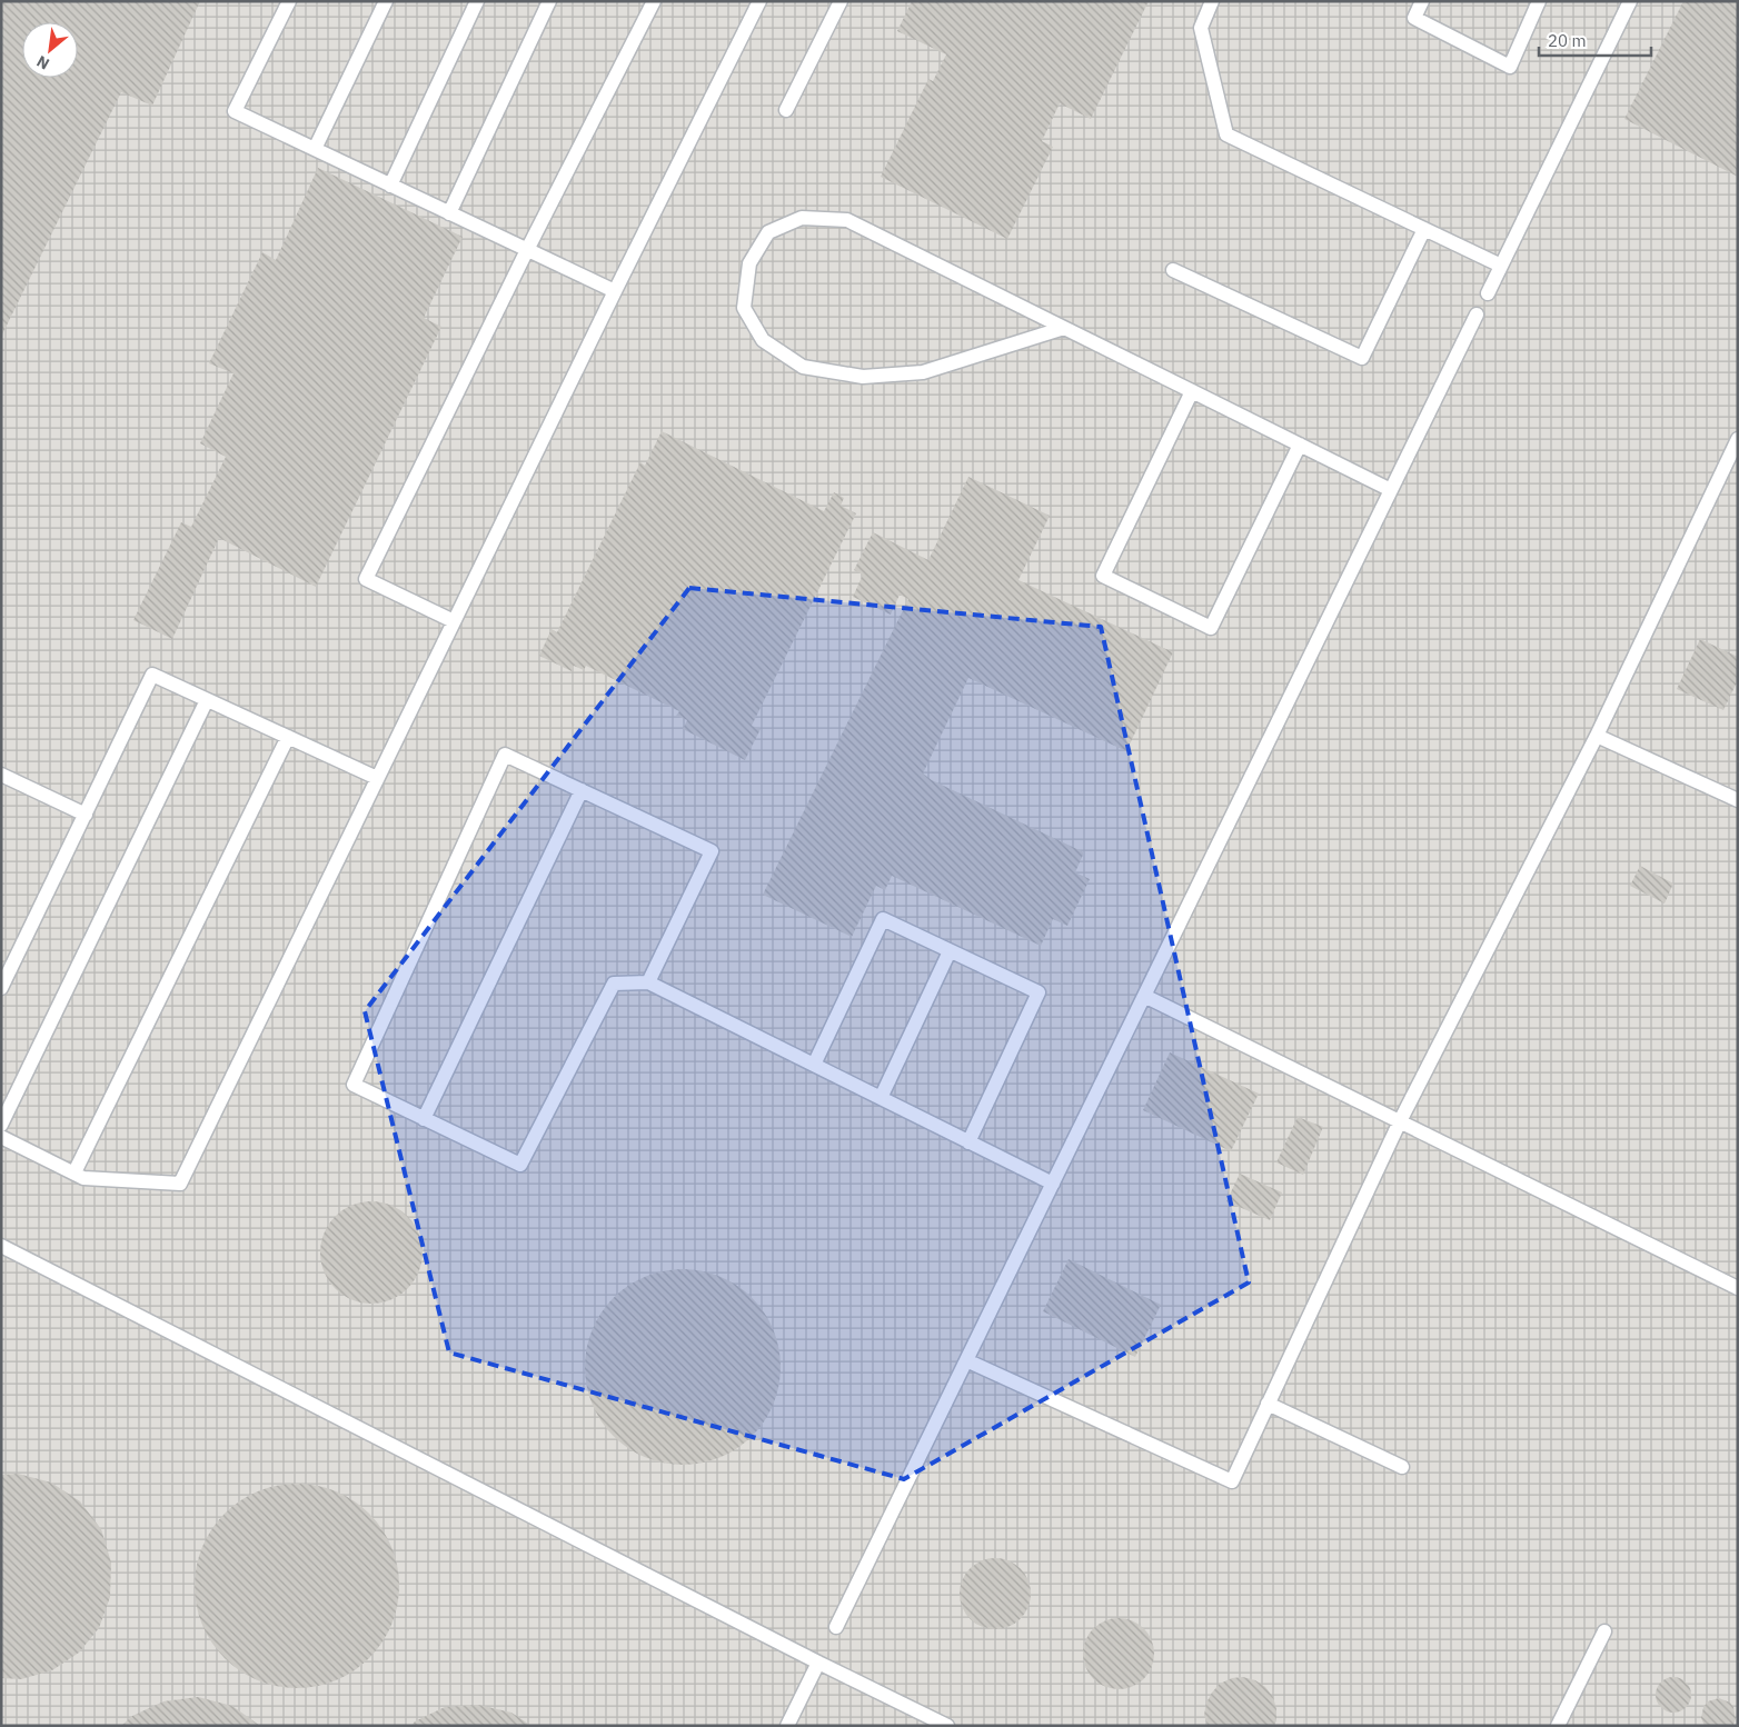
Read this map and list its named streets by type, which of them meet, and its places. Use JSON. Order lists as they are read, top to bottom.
{
  "scale_bar": "20 m",
  "north": "bottom left"
}
